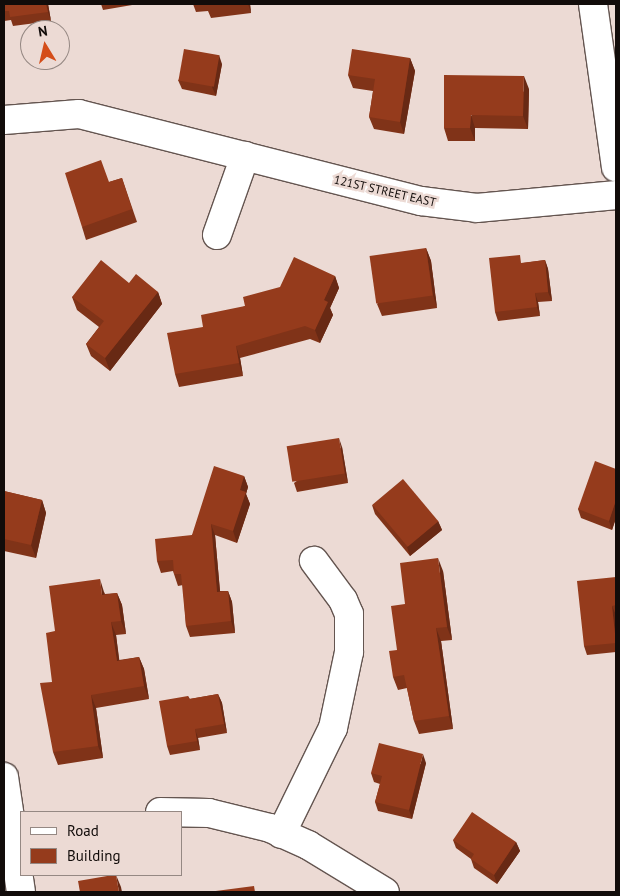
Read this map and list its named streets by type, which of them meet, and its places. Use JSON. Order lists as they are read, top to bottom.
{
  "streets": {
    "street": ["121ST STREET EAST"]
  },
  "legend": ["Road", "Building"],
  "north": "top"
}
